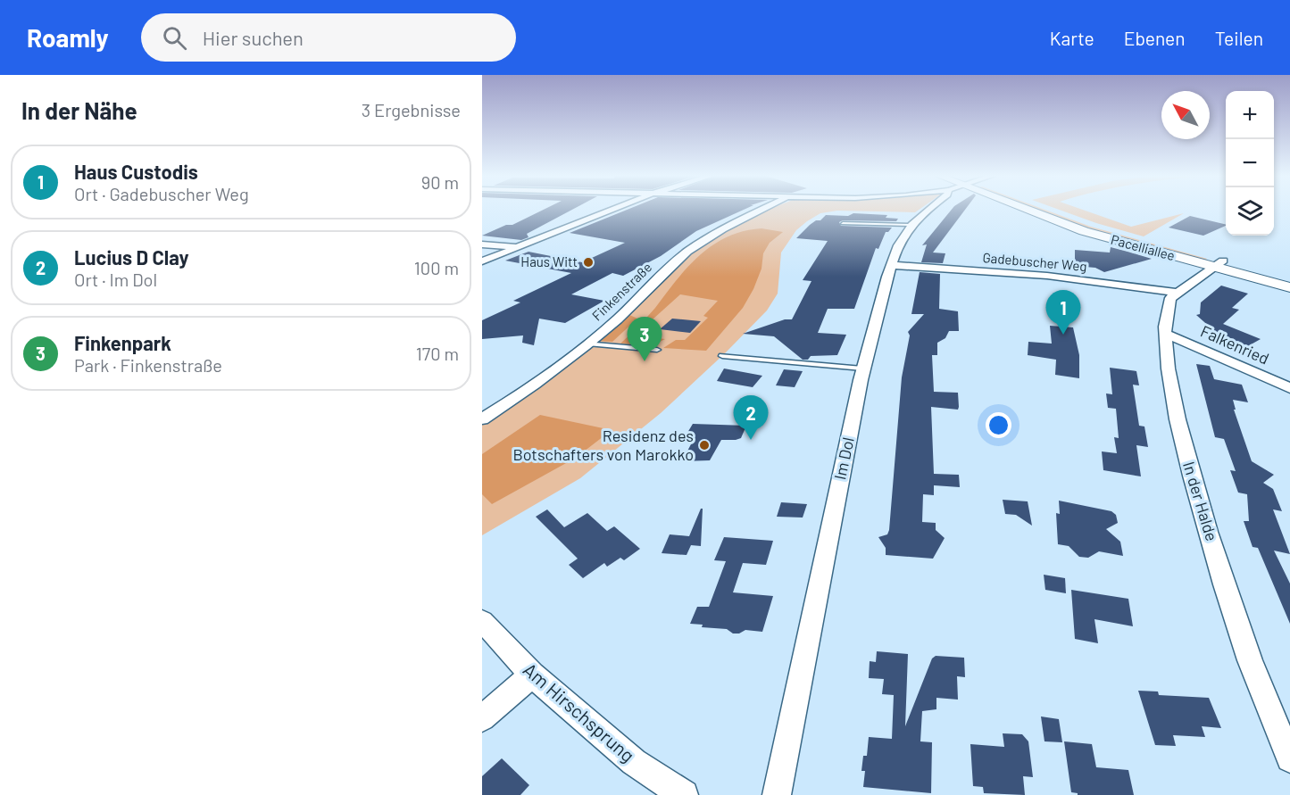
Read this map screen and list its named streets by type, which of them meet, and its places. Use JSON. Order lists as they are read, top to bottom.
{
  "streets": {
    "street": [
      "Pacelliallee",
      "Gadebuscher Weg",
      "Finkenstraße",
      "Falkenried",
      "Im Dol",
      "In der Halde",
      "Am Hirschsprung"
    ]
  },
  "crossings": [
    ["Gadebuscher Weg", "Im Dol"],
    ["Gadebuscher Weg", "In der Halde"],
    ["Falkenried", "In der Halde"]
  ],
  "places": ["Haus Witt", "Residenz des Botschafters von Marokko"],
  "north": "top left",
  "page": {
    "header": "Roamly",
    "search": "Hier suchen",
    "nav": ["Karte", "Ebenen", "Teilen"],
    "heading": ["In der Nähe", "3 Ergebnisse"],
    "map_buttons": ["+", "−"],
    "list": [
      {
        "mark": "1",
        "name": "Haus Custodis",
        "note": "Ort · Gadebuscher Weg",
        "value": "90 m"
      },
      {
        "mark": "2",
        "name": "Lucius D Clay",
        "note": "Ort · Im Dol",
        "value": "100 m"
      },
      {
        "mark": "3",
        "name": "Finkenpark",
        "note": "Park · Finkenstraße",
        "value": "170 m"
      }
    ],
    "pins": ["1", "3", "2"]
  }
}
